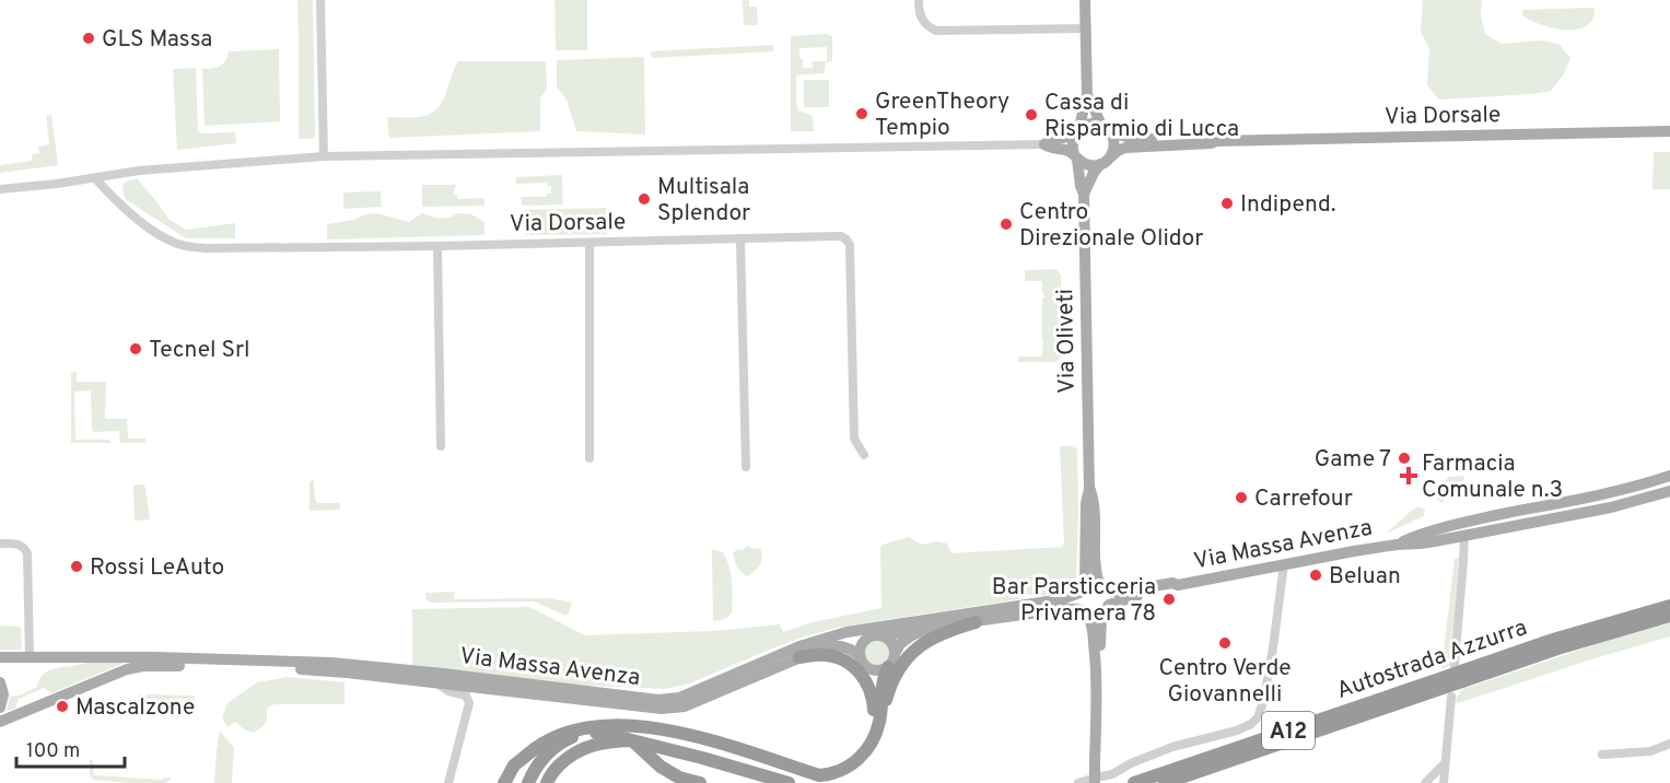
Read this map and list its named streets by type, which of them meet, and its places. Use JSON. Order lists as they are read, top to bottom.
{
  "streets": {
    "highway": ["Autostrada Azzurra", "A12"],
    "main road": ["Via Dorsale", "Via Oliveti", "Via Massa Avenza"]
  },
  "crossings": [
    ["Via Dorsale", "Via Oliveti"],
    ["Via Oliveti", "Via Massa Avenza"]
  ],
  "places": {
    "other": [
      "GLS Massa",
      "GreenTheory Tempio",
      "Cassa di Risparmio di Lucca",
      "Multisala Splendor",
      "Indipend.",
      "Centro Direzionale Olidor",
      "Tecnel Srl",
      "Game 7",
      "Carrefour",
      "Rossi LeAuto",
      "Beluan",
      "Bar Parsticceria Privamera 78",
      "Centro Verde Giovannelli",
      "Mascalzone"
    ],
    "health": ["Farmacia Comunale n.3"]
  },
  "scale_bar": "100 m"
}
